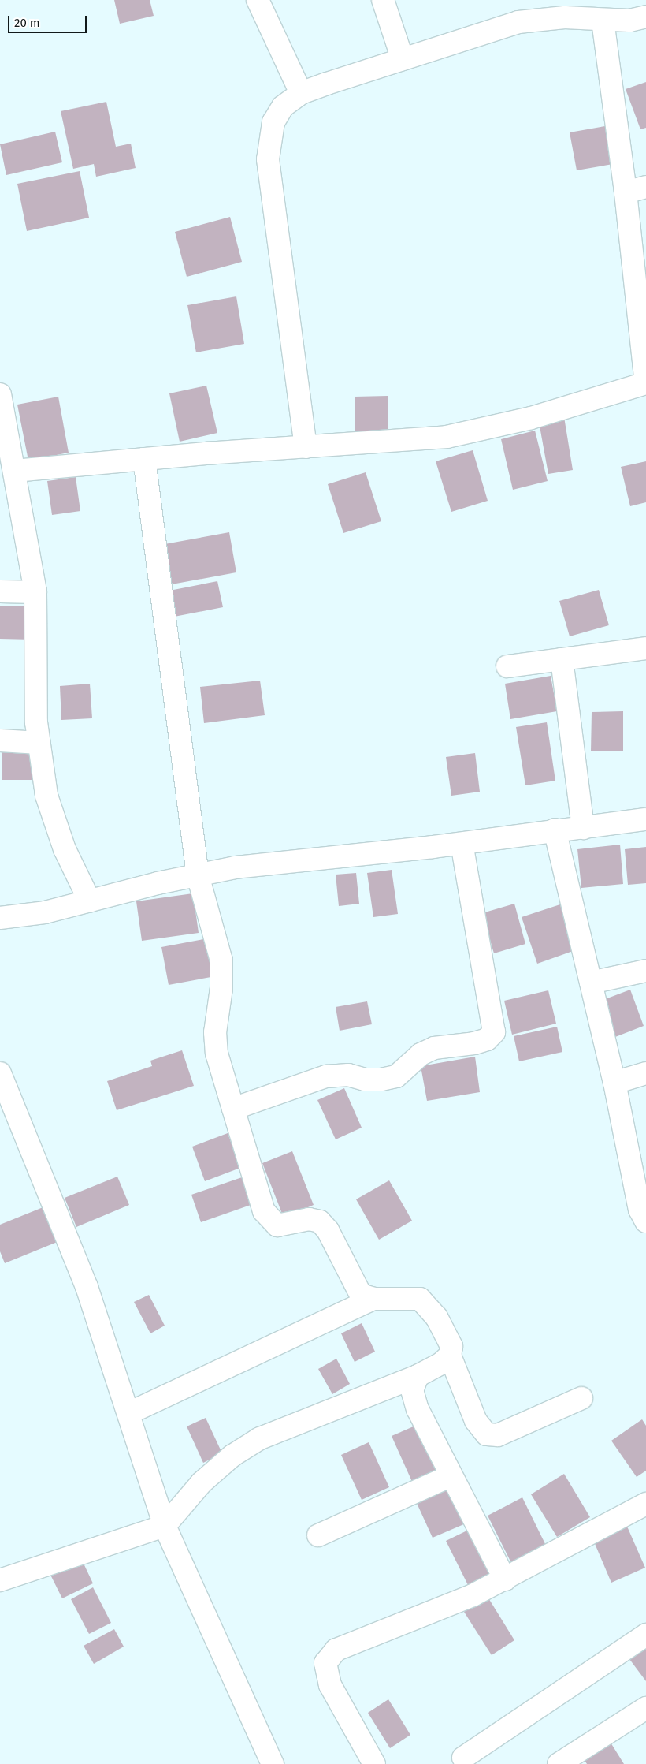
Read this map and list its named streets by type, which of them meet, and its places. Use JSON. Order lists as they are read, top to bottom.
{
  "scale_bar": "20 m"
}
